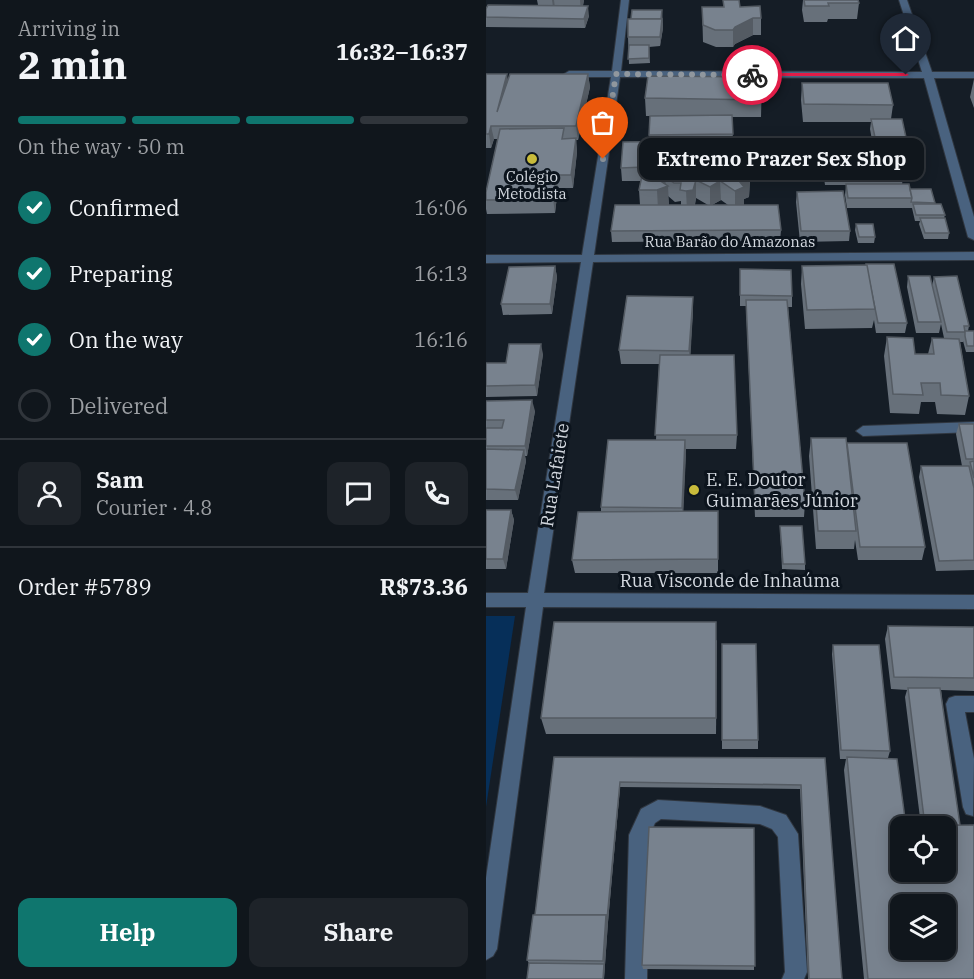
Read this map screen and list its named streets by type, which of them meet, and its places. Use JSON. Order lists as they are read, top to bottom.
{
  "streets": {
    "street": ["Rua Barão do Amazonas", "Rua Lafaiete", "Rua Visconde de Inhaúma"]
  },
  "crossings": [
    ["Rua Barão do Amazonas", "Rua Lafaiete"],
    ["Rua Lafaiete", "Rua Visconde de Inhaúma"]
  ],
  "places": ["Colégio Metodista", "Extremo Prazer Sex Shop", "E. E. Doutor Guimarães Júnior"],
  "page": {
    "heading": ["2 min", "Arriving in", "16:32–16:37"],
    "panel": [
      "Sam",
      "Courier · 4.8",
      "Order #5789",
      "R$73.36"
    ],
    "bar": "On the way · 50 m",
    "bubble": "Extremo Prazer Sex Shop",
    "list": [
      ["Confirmed", "16:06"],
      ["Preparing", "16:13"],
      ["On the way", "16:16"],
      "Delivered"
    ],
    "buttons": ["Help", "Share"]
  }
}
